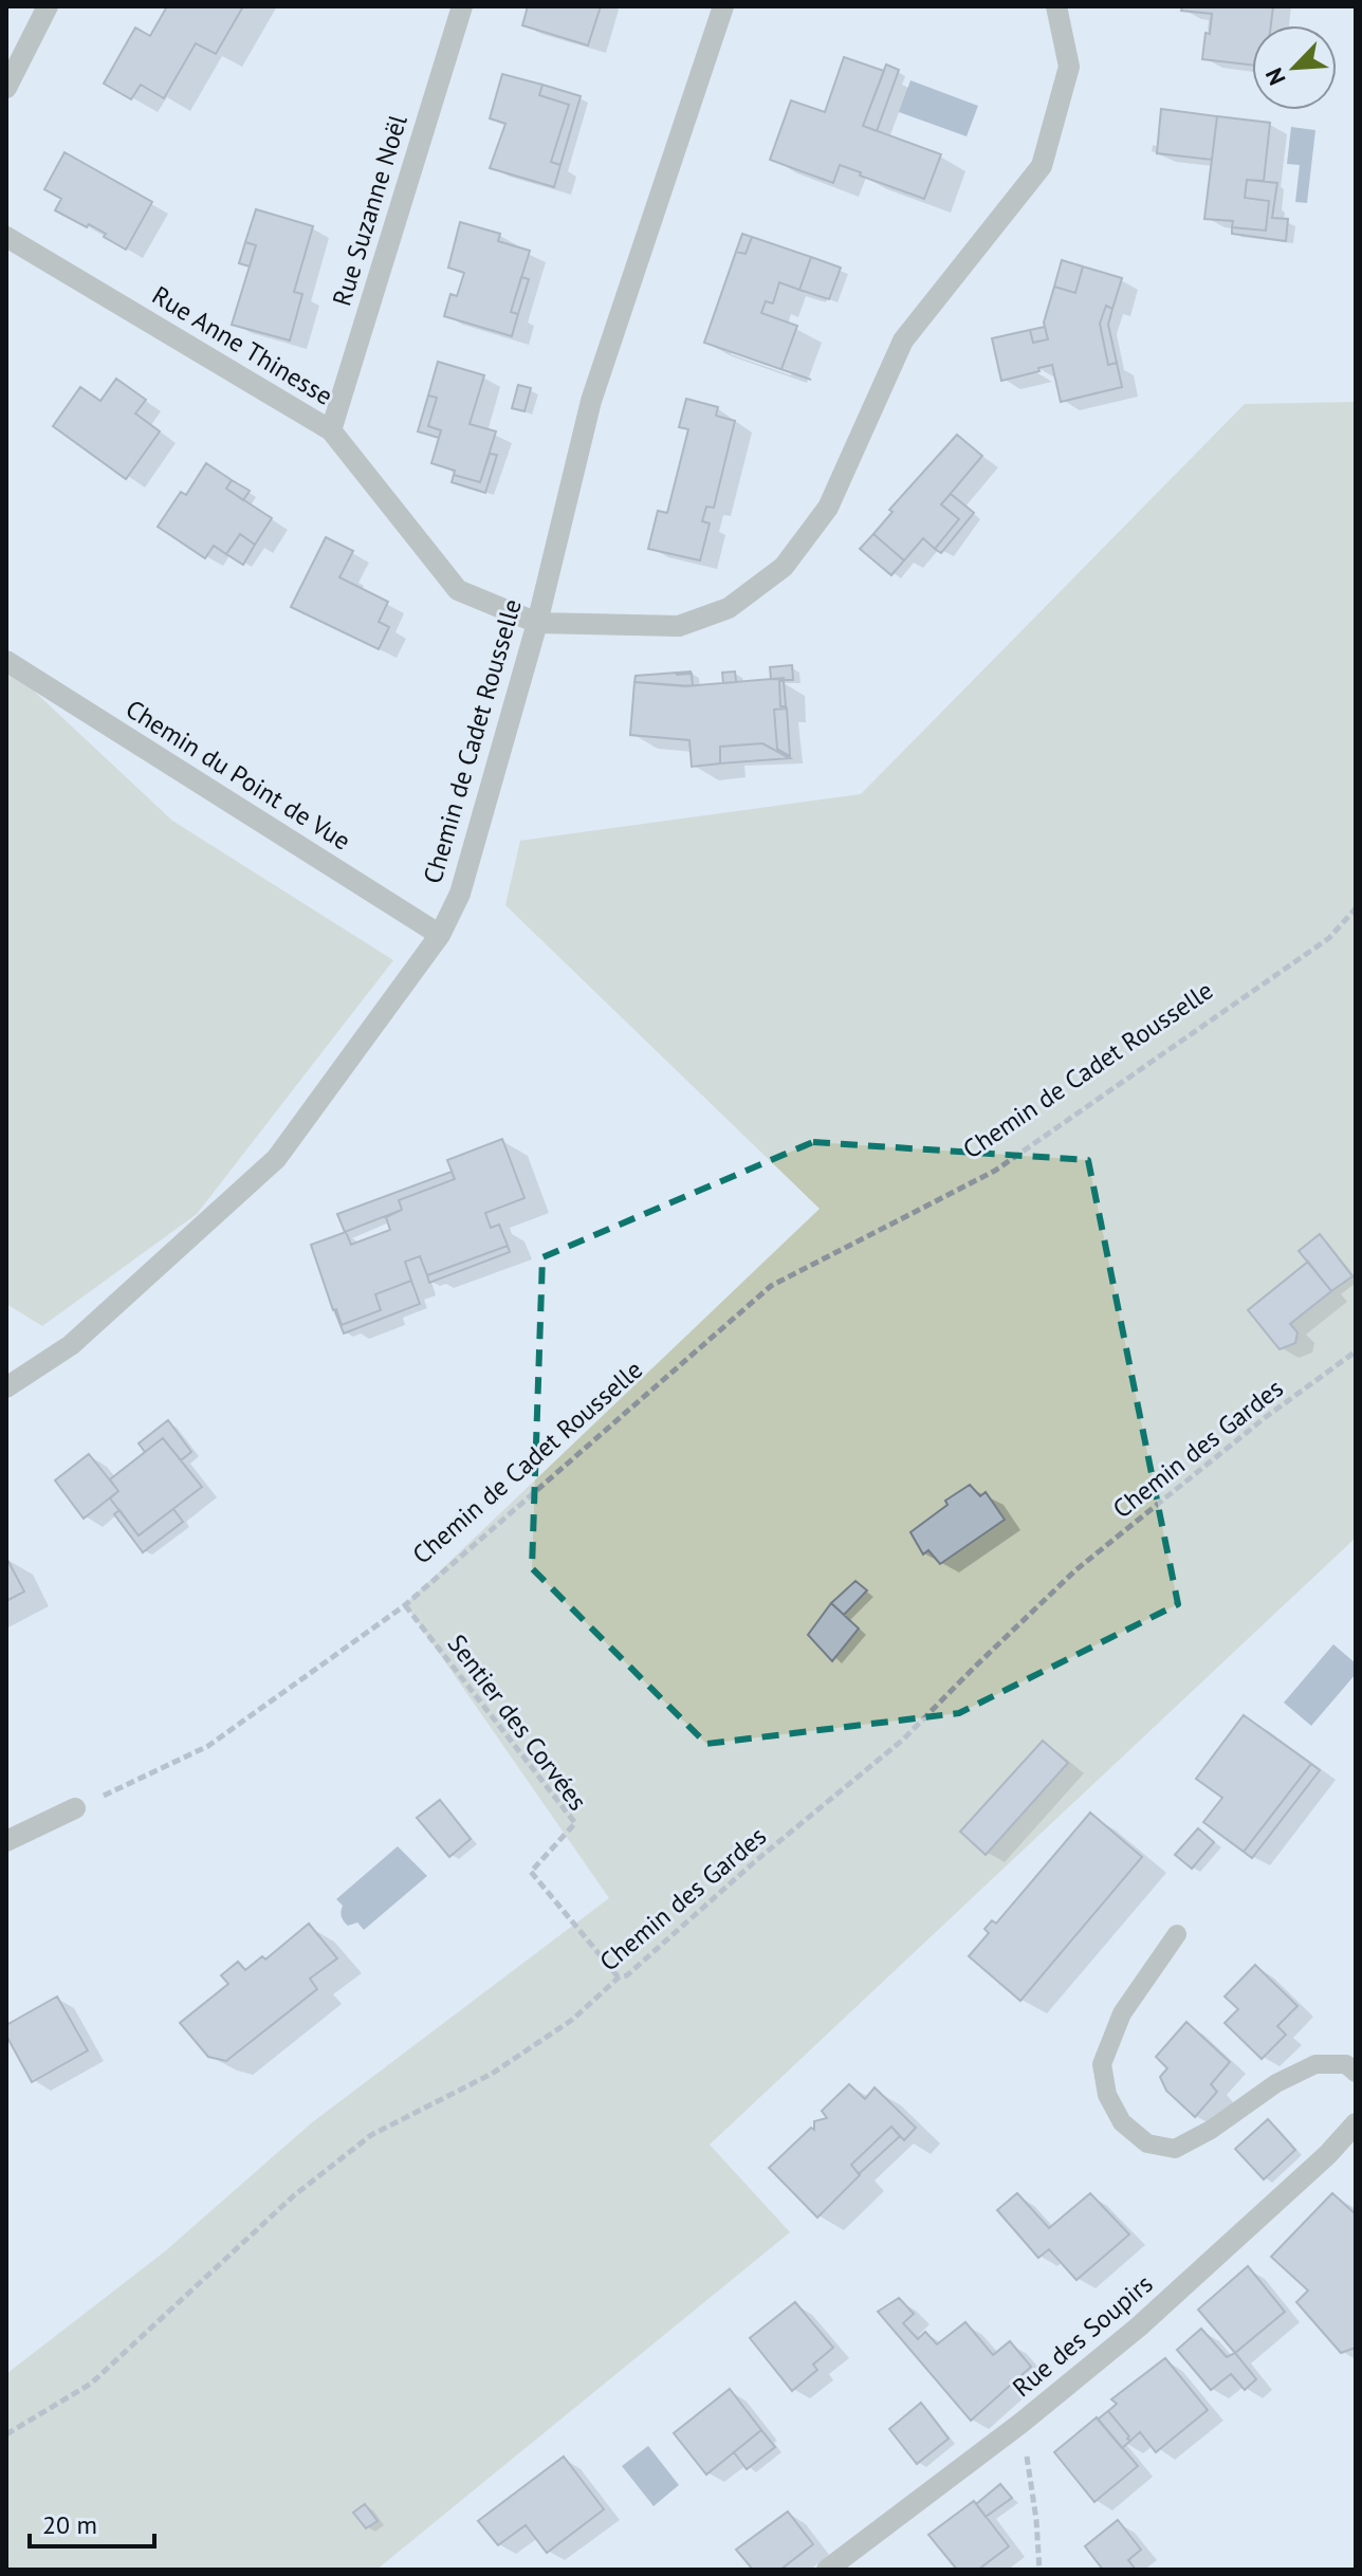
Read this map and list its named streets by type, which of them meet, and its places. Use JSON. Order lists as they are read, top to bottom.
{
  "streets": {
    "street": [
      "Rue Suzanne Noël",
      "Rue Anne Thinesse",
      "Chemin de Cadet Rousselle",
      "Chemin du Point de Vue",
      "Rue des Soupirs"
    ],
    "path": ["Chemin des Gardes", "Sentier des Corvées"]
  },
  "crossings": [
    ["Rue Suzanne Noël", "Rue Anne Thinesse"],
    ["Rue Anne Thinesse", "Chemin de Cadet Rousselle"],
    ["Chemin de Cadet Rousselle", "Chemin du Point de Vue"],
    ["Chemin de Cadet Rousselle", "Sentier des Corvées"],
    ["Chemin des Gardes", "Sentier des Corvées"]
  ],
  "scale_bar": "20 m",
  "north": "bottom left"
}
